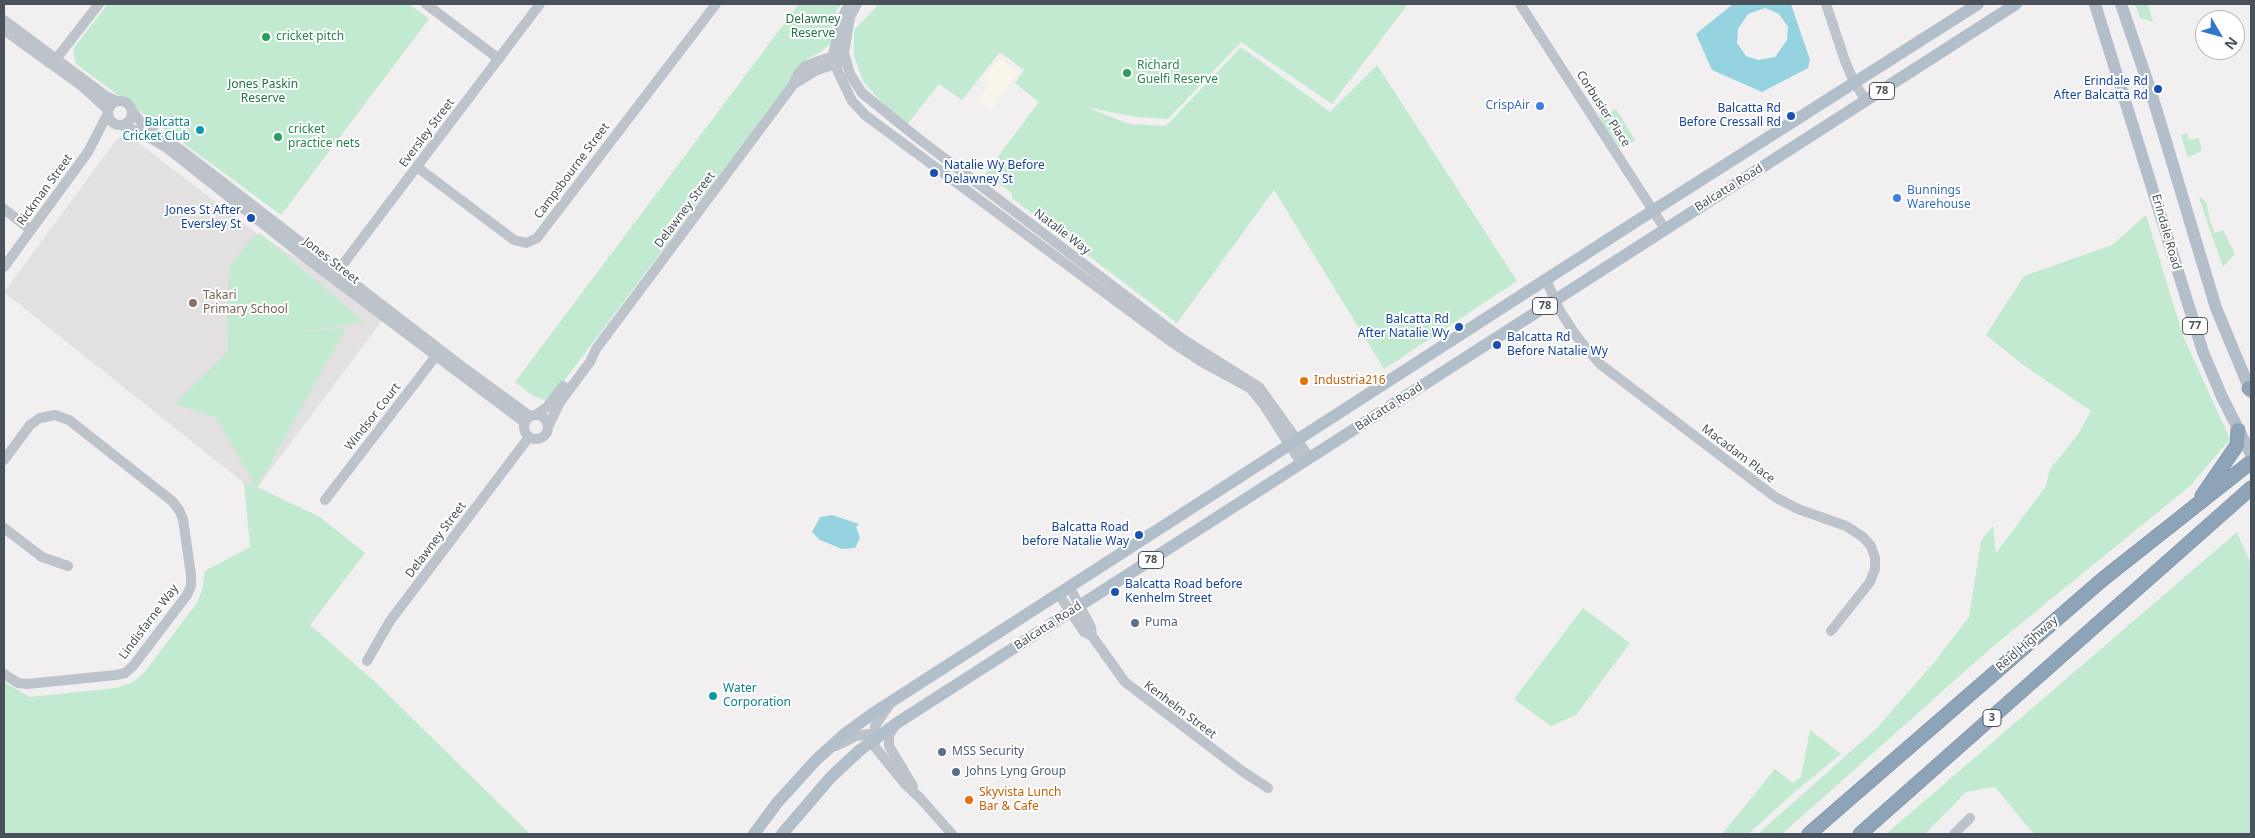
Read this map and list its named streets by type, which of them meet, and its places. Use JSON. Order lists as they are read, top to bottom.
{
  "streets": {
    "highway": ["Reid Highway", "3"],
    "main road": [
      "78",
      "Balcatta Road",
      "Erindale Road",
      "77"
    ],
    "street": [
      "Corbusier Place",
      "Eversley Street",
      "Campsbourne Street",
      "Rickman Street",
      "Delawney Street",
      "Natalie Way",
      "Jones Street",
      "Windsor Court",
      "Macadam Place",
      "Lindisfarne Way",
      "Kenhelm Street"
    ]
  },
  "crossings": [
    ["Corbusier Place", "Balcatta Road"],
    ["Eversley Street", "Campsbourne Street"],
    ["Eversley Street", "Jones Street"],
    ["Balcatta Road", "Natalie Way"],
    ["Balcatta Road", "Macadam Place"],
    ["Balcatta Road", "Kenhelm Street"],
    ["Rickman Street", "Jones Street"],
    ["Delawney Street", "Natalie Way"],
    ["Delawney Street", "Jones Street"],
    ["Jones Street", "Windsor Court"]
  ],
  "parks": ["Delawney Reserve", "Jones Paskin Reserve"],
  "places": [
    "cricket pitch",
    "Richard Guelfi Reserve",
    "Erindale Rd After Balcatta Rd",
    "CrispAir",
    "Balcatta Rd Before Cressall Rd",
    "Balcatta Cricket Club",
    "cricket practice nets",
    "Natalie Wy Before Delawney St",
    "Bunnings Warehouse",
    "Jones St After Eversley St",
    "Takari Primary School",
    "Balcatta Rd After Natalie Wy",
    "Balcatta Rd Before Natalie Wy",
    "Industria216",
    "Balcatta Road before Natalie Way",
    "Balcatta Road before Kenhelm Street",
    "Puma",
    "Water Corporation",
    "MSS Security",
    "Johns Lyng Group",
    "Skyvista Lunch Bar & Cafe"
  ],
  "north": "bottom right"
}
